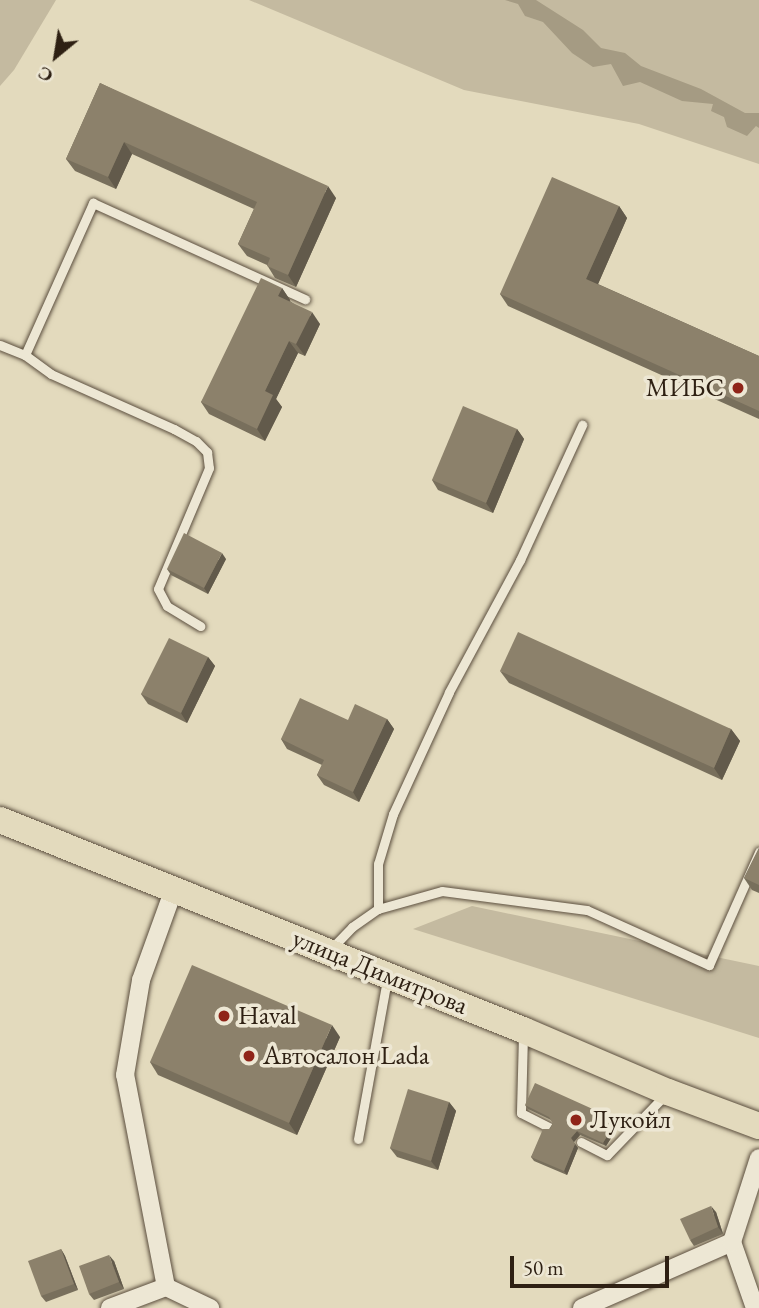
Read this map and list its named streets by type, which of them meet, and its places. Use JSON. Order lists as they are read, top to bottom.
{
  "streets": {
    "main road": ["улица Димитрова"]
  },
  "places": [
    "МИБС",
    "Haval",
    "Автосалон Lada",
    "Лукойл"
  ],
  "scale_bar": "50 m",
  "north": "bottom left"
}
